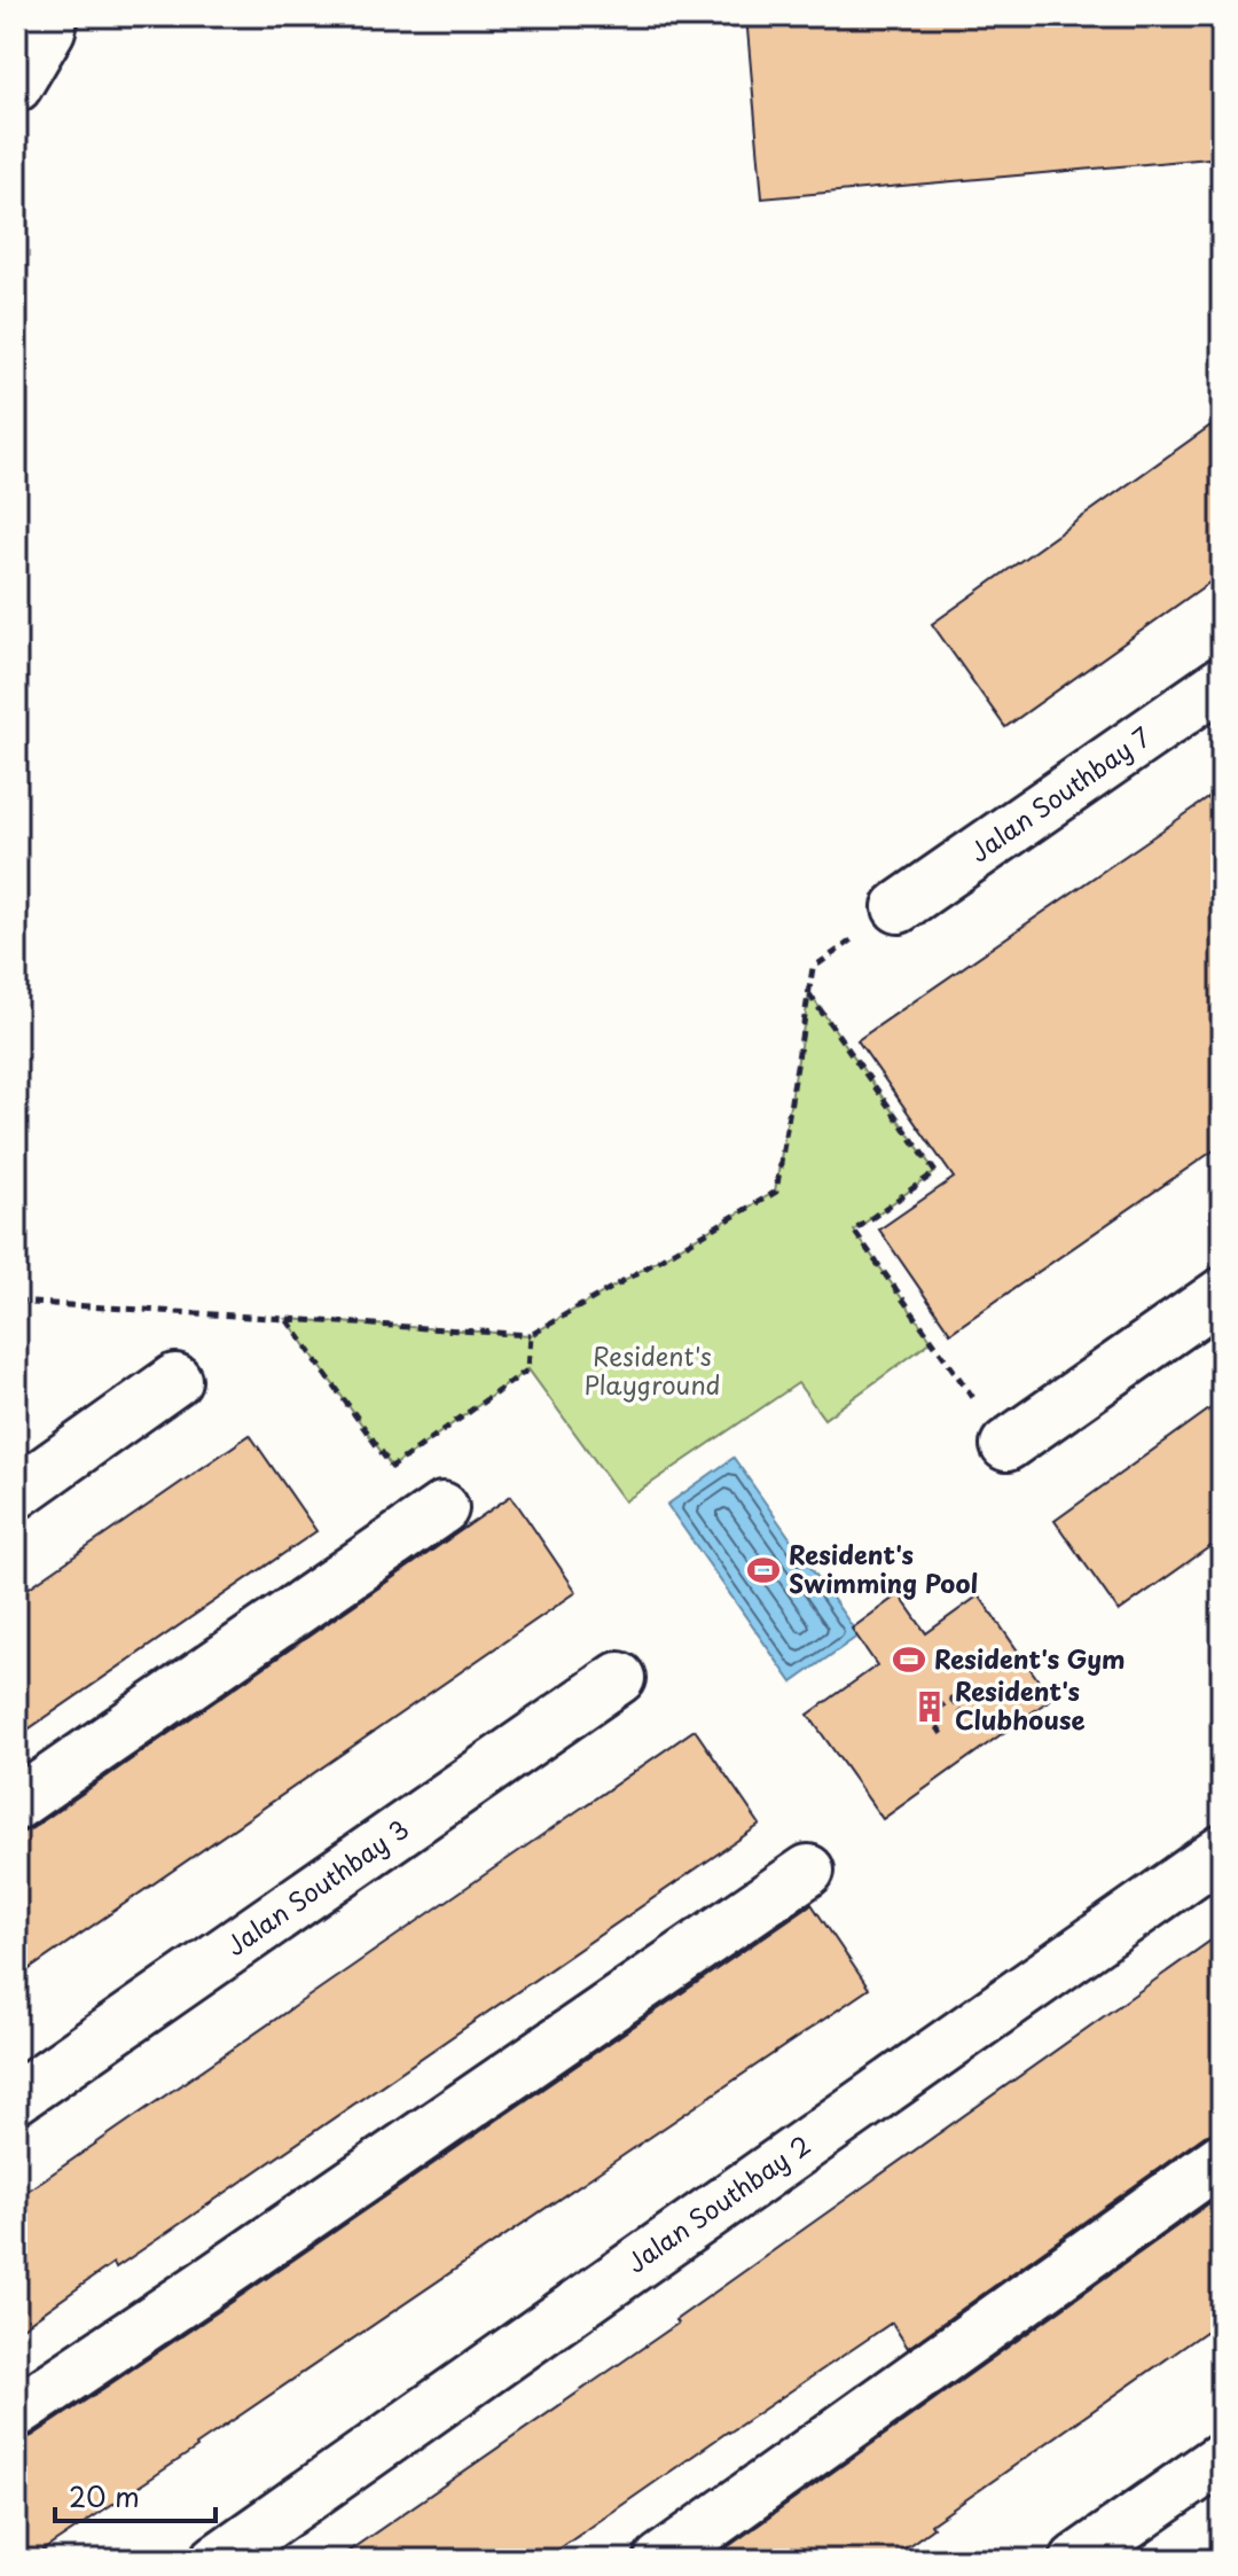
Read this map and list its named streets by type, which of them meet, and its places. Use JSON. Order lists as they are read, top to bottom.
{
  "streets": {
    "street": ["Jalan Southbay 7", "Jalan Southbay 3", "Jalan Southbay 2"]
  },
  "parks": ["Resident's Playground"],
  "places": {
    "sports": ["Resident's Swimming Pool", "Resident's Gym"],
    "building": ["Resident's Clubhouse"]
  },
  "scale_bar": "20 m"
}
